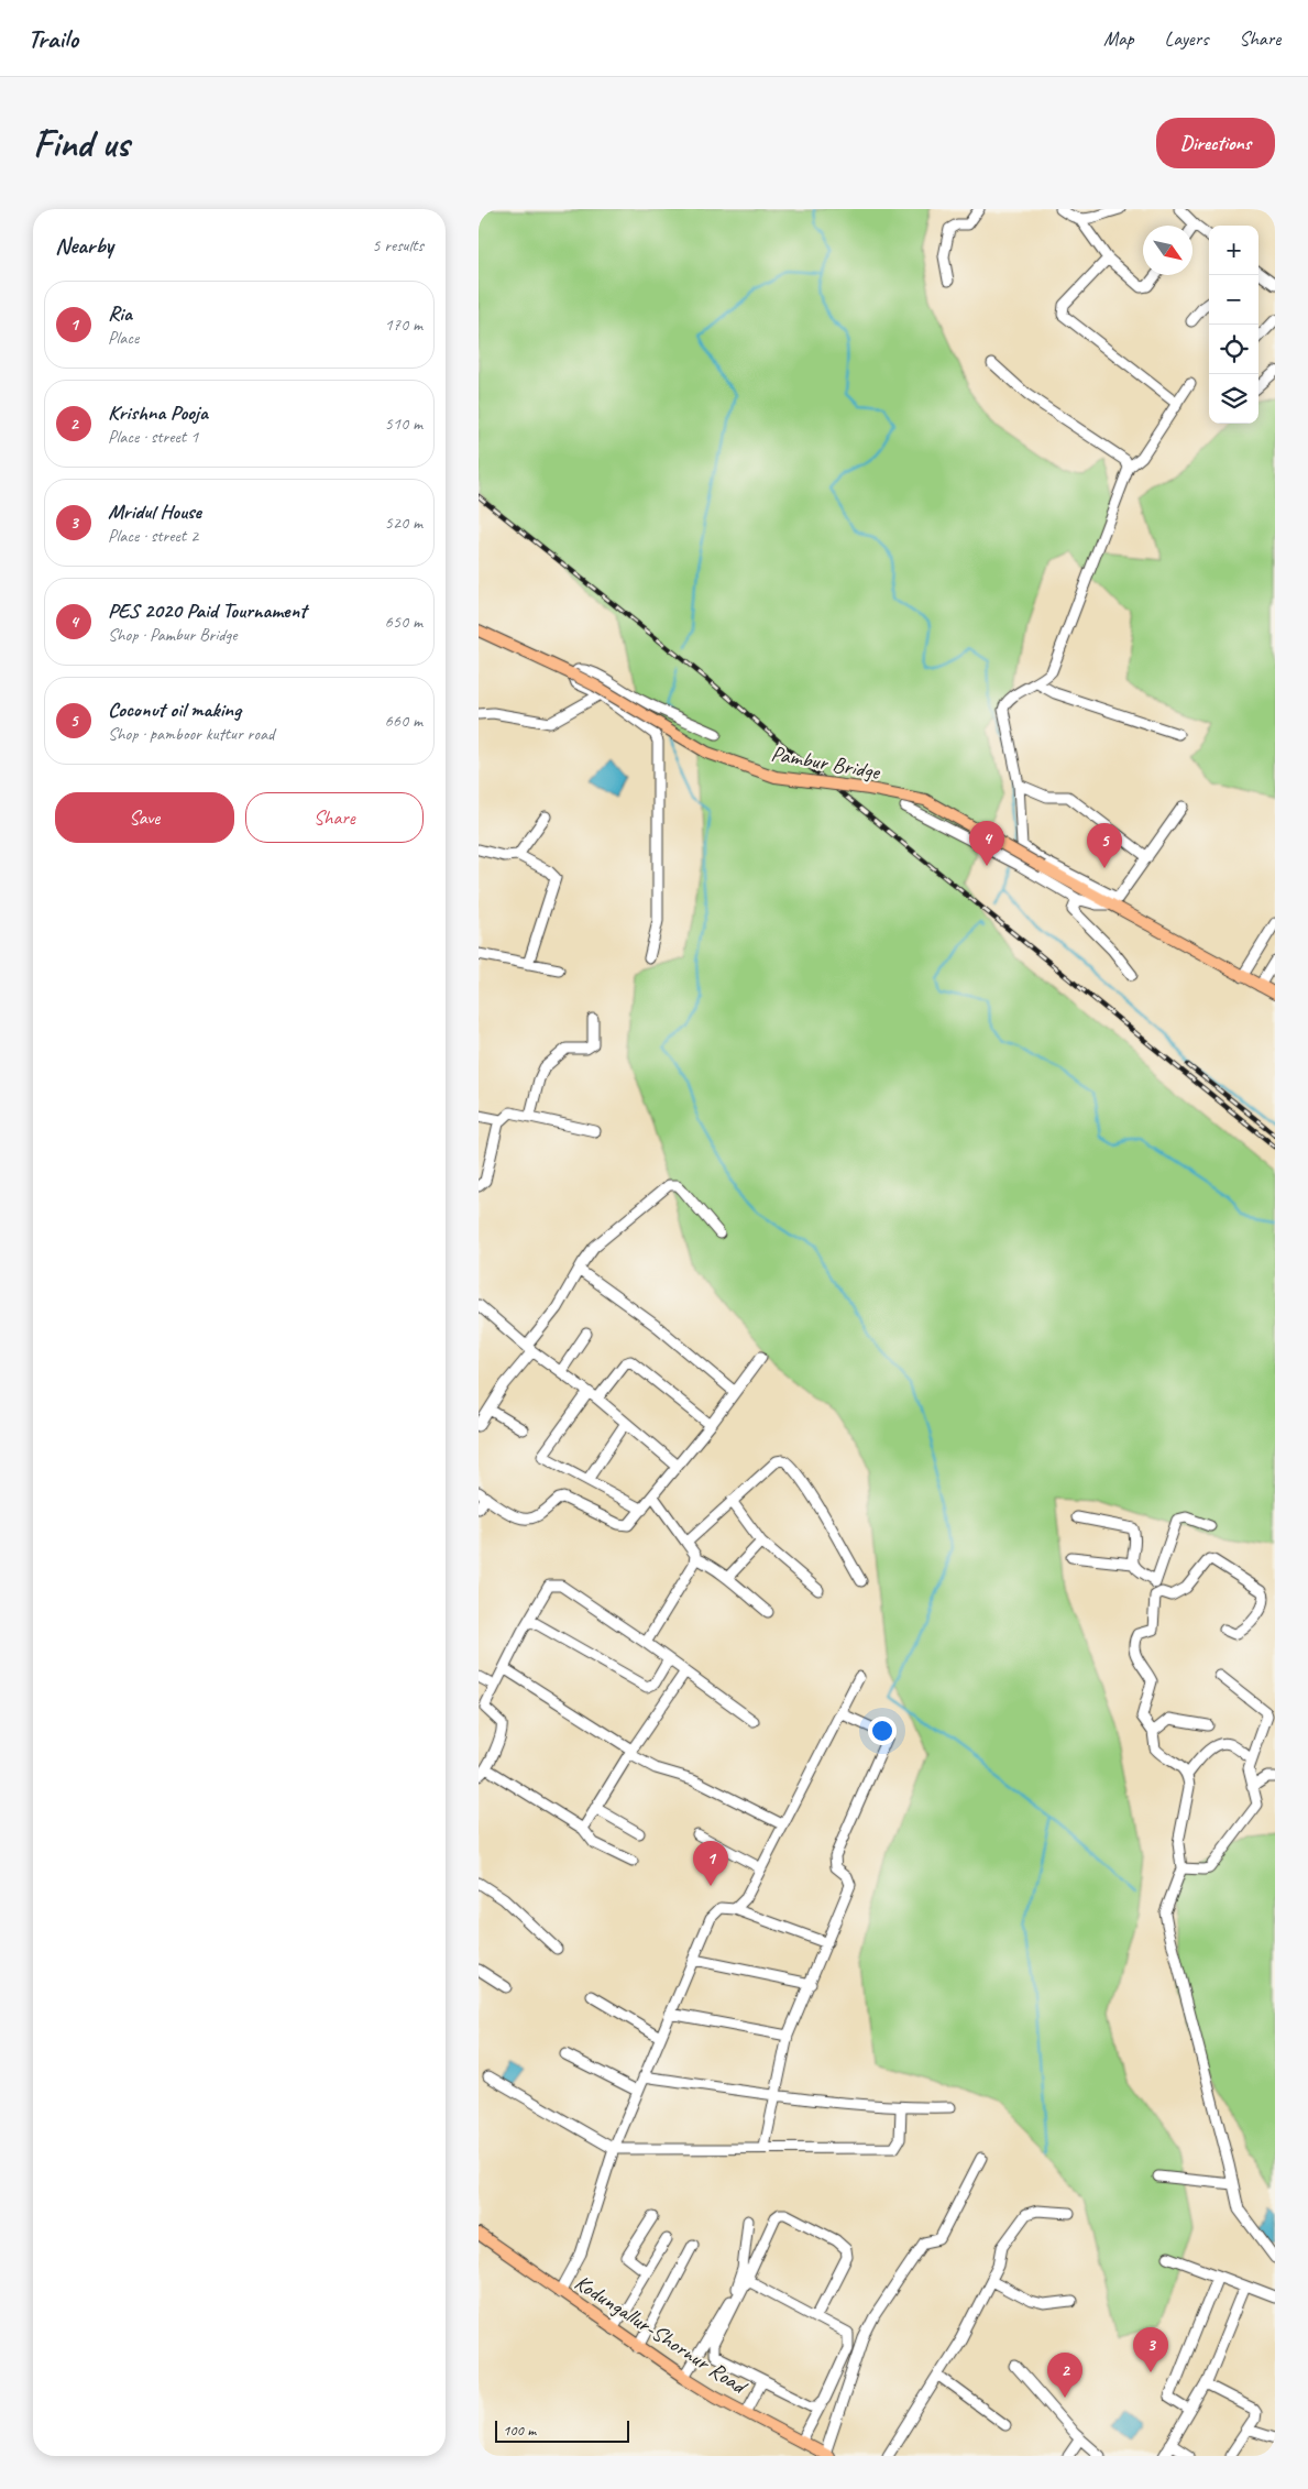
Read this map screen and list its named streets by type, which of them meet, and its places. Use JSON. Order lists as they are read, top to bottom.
{
  "streets": {
    "main road": ["Pambur Bridge", "Kodungallur-Shornur Road"]
  },
  "scale_bar": "100 m",
  "north": "bottom right",
  "page": {
    "header": "Trailo",
    "nav": ["Map", "Layers", "Share"],
    "buttons": [
      "Directions",
      ["Save", "Share"]
    ],
    "title": "Find us",
    "heading": ["Nearby", "5 results"],
    "map_buttons": ["+", "−"],
    "list": [
      {
        "mark": "1",
        "name": "Ria",
        "note": "Place",
        "value": "170 m"
      },
      {
        "mark": "2",
        "name": "Krishna Pooja",
        "note": "Place · street 1",
        "value": "510 m"
      },
      {
        "mark": "3",
        "name": "Mridul House",
        "note": "Place · street 2",
        "value": "520 m"
      },
      {
        "mark": "4",
        "name": "PES 2020 Paid Tournament",
        "note": "Shop · Pambur Bridge",
        "value": "650 m"
      },
      {
        "mark": "5",
        "name": "Coconut oil making",
        "note": "Shop · pamboor kuttur road",
        "value": "660 m"
      }
    ],
    "pins": [
      "4",
      "5",
      "1",
      "3",
      "2"
    ],
    "scale": "100 m"
  }
}
